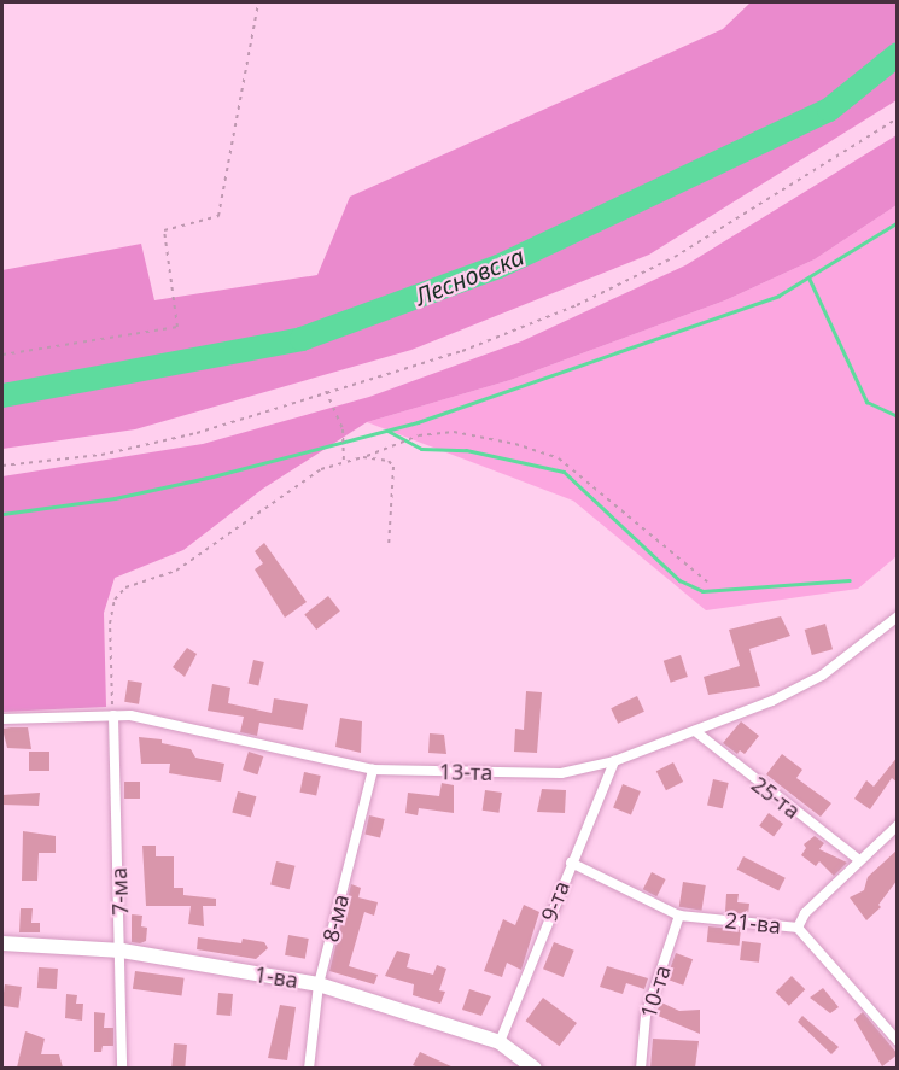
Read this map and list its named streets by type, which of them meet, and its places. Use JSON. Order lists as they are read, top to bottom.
{
  "streets": {
    "street": [
      "13-та",
      "25-та",
      "7-ма",
      "9-та",
      "8-ма",
      "21-ва",
      "1-ва",
      "10-та"
    ]
  },
  "crossings": [
    ["13-та", "25-та"],
    ["13-та", "7-ма"],
    ["13-та", "9-та"],
    ["13-та", "8-ма"],
    ["7-ма", "1-ва"],
    ["9-та", "21-ва"],
    ["9-та", "1-ва"],
    ["8-ма", "1-ва"],
    ["21-ва", "10-та"]
  ],
  "water": ["Лесновска"]
}
